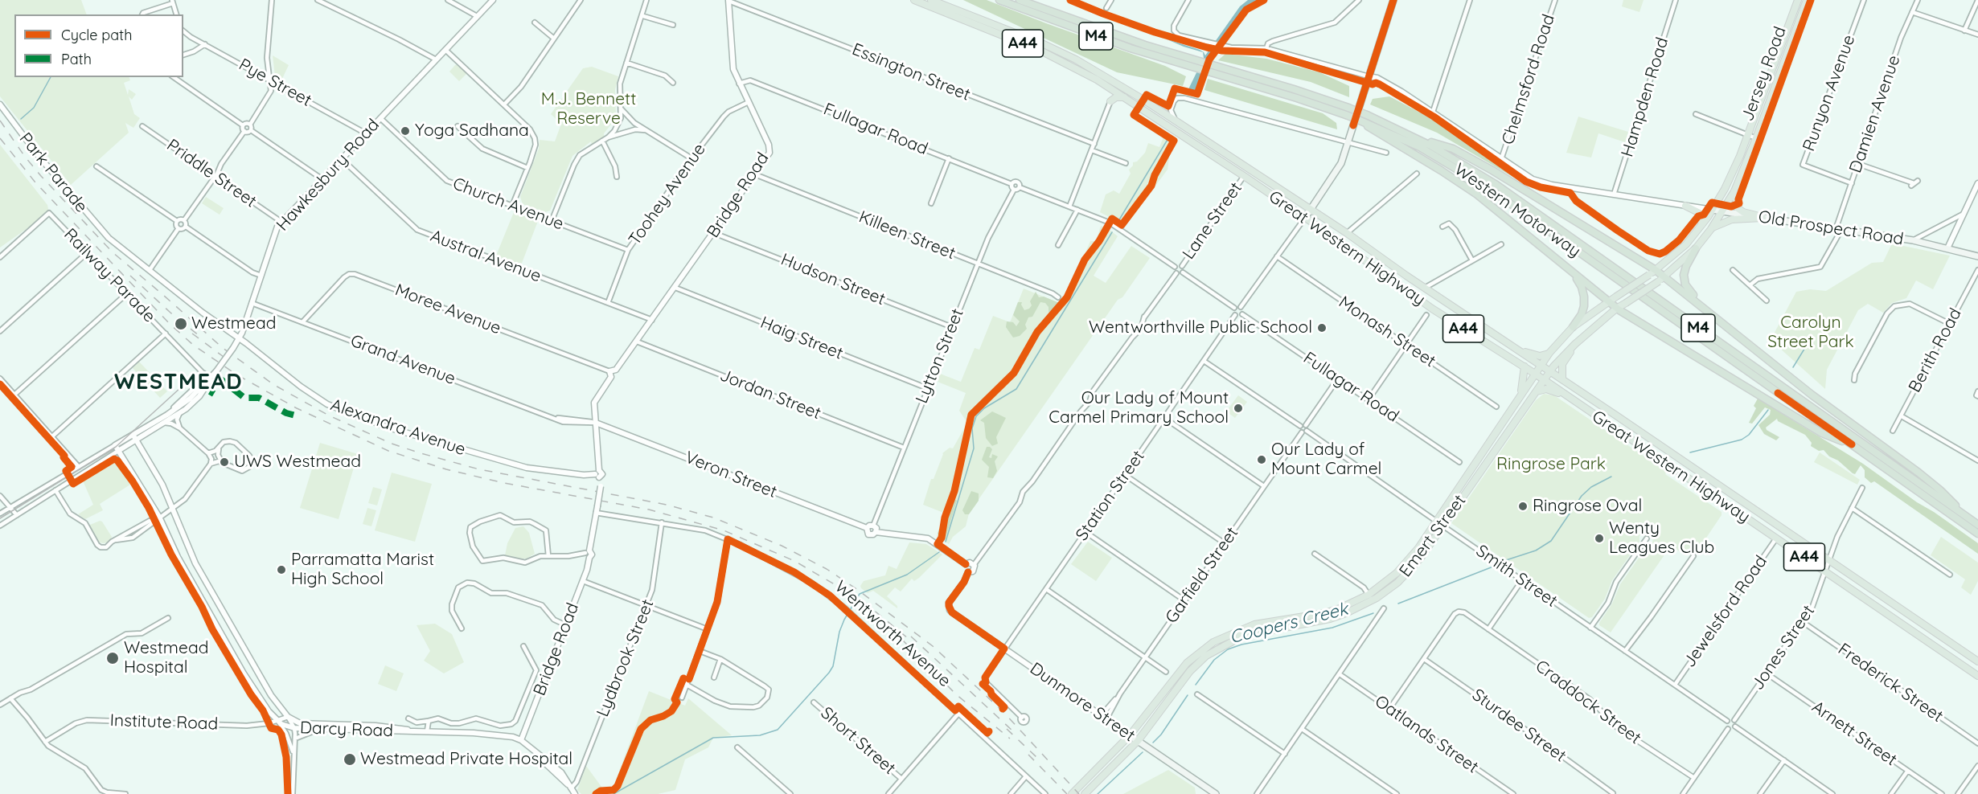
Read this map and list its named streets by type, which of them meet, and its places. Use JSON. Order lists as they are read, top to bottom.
{
  "streets": {
    "highway": [
      "M4",
      "A44",
      "Jersey Road",
      "Western Motorway",
      "Great Western Highway",
      "Emert Street"
    ],
    "main road": ["Old Prospect Road", "Dunmore Street"],
    "street": [
      "Essington Street",
      "Chelmsford Road",
      "Pye Street",
      "Runyon Avenue",
      "Hampden Road",
      "Damien Avenue",
      "Fullagar Road",
      "Park Parade",
      "Priddle Street",
      "Hawkesbury Road",
      "Toohey Avenue",
      "Bridge Road",
      "Church Avenue",
      "Lane Street",
      "Killeen Street",
      "Austral Avenue",
      "Railway Parade",
      "Hudson Street",
      "Moree Avenue",
      "Monash Street",
      "Haig Street",
      "Berith Road",
      "Lytton Street",
      "Grand Avenue",
      "Jordan Street",
      "Alexandra Avenue",
      "Veron Street",
      "Station Street",
      "Garfield Street",
      "Smith Street",
      "Jewelsford Road",
      "Wentworth Avenue",
      "Jones Street",
      "Lydbrook Street",
      "Frederick Street",
      "Craddock Street",
      "Institute Road",
      "Sturdee Street",
      "Darcy Road",
      "Arnett Street",
      "Oatlands Street",
      "Short Street"
    ]
  },
  "crossings": [
    ["Essington Street", "Bridge Road"],
    ["Jersey Road", "Old Prospect Road"],
    ["Jersey Road", "Great Western Highway"],
    ["Jersey Road", "Emert Street"],
    ["Chelmsford Road", "Old Prospect Road"],
    ["Pye Street", "Hawkesbury Road"],
    ["Runyon Avenue", "Damien Avenue"],
    ["Hampden Road", "Old Prospect Road"],
    ["Damien Avenue", "Old Prospect Road"],
    ["Fullagar Road", "Bridge Road"],
    ["Fullagar Road", "Station Street"],
    ["Park Parade", "Alexandra Avenue"],
    ["Priddle Street", "Hawkesbury Road"],
    ["Hawkesbury Road", "Church Avenue"],
    ["Hawkesbury Road", "Austral Avenue"],
    ["Hawkesbury Road", "Railway Parade"],
    ["Hawkesbury Road", "Grand Avenue"],
    ["Hawkesbury Road", "Alexandra Avenue"],
    ["Hawkesbury Road", "Darcy Road"],
    ["Toohey Avenue", "Bridge Road"],
    ["Toohey Avenue", "Church Avenue"],
    ["Toohey Avenue", "Austral Avenue"],
    ["Bridge Road", "Killeen Street"],
    ["Bridge Road", "Austral Avenue"],
    ["Bridge Road", "Hudson Street"],
    ["Bridge Road", "Moree Avenue"],
    ["Bridge Road", "Haig Street"],
    ["Bridge Road", "Grand Avenue"],
    ["Bridge Road", "Jordan Street"],
    ["Bridge Road", "Alexandra Avenue"],
    ["Bridge Road", "Veron Street"],
    ["Bridge Road", "Wentworth Avenue"],
    ["Bridge Road", "Darcy Road"],
    ["Lane Street", "Great Western Highway"],
    ["Lane Street", "Dunmore Street"],
    ["Killeen Street", "Lytton Street"],
    ["Great Western Highway", "Emert Street"],
    ["Great Western Highway", "Jewelsford Road"],
    ["Great Western Highway", "Jones Street"],
    ["Hudson Street", "Lytton Street"],
    ["Moree Avenue", "Grand Avenue"],
    ["Haig Street", "Lytton Street"],
    ["Lytton Street", "Jordan Street"],
    ["Lytton Street", "Veron Street"],
    ["Grand Avenue", "Veron Street"],
    ["Station Street", "Dunmore Street"],
    ["Emert Street", "Smith Street"],
    ["Emert Street", "Dunmore Street"],
    ["Garfield Street", "Dunmore Street"],
    ["Smith Street", "Jewelsford Road"],
    ["Smith Street", "Jones Street"],
    ["Wentworth Avenue", "Lydbrook Street"],
    ["Jones Street", "Frederick Street"],
    ["Jones Street", "Arnett Street"],
    ["Lydbrook Street", "Darcy Road"],
    ["Craddock Street", "Sturdee Street"],
    ["Institute Road", "Darcy Road"]
  ],
  "districts": ["WESTMEAD"],
  "water": ["Coopers Creek"],
  "parks": ["M.J. Bennett Reserve", "Carolyn Street Park", "Ringrose Park"],
  "places": [
    "Yoga Sadhana",
    "Westmead",
    "Wentworthville Public School",
    "Our Lady of Mount Carmel Primary School",
    "Our Lady of Mount Carmel",
    "UWS Westmead",
    "Ringrose Oval",
    "Wenty Leagues Club",
    "Parramatta Marist High School",
    "Westmead Hospital",
    "Westmead Private Hospital"
  ],
  "legend": ["Cycle path", "Path"]
}
